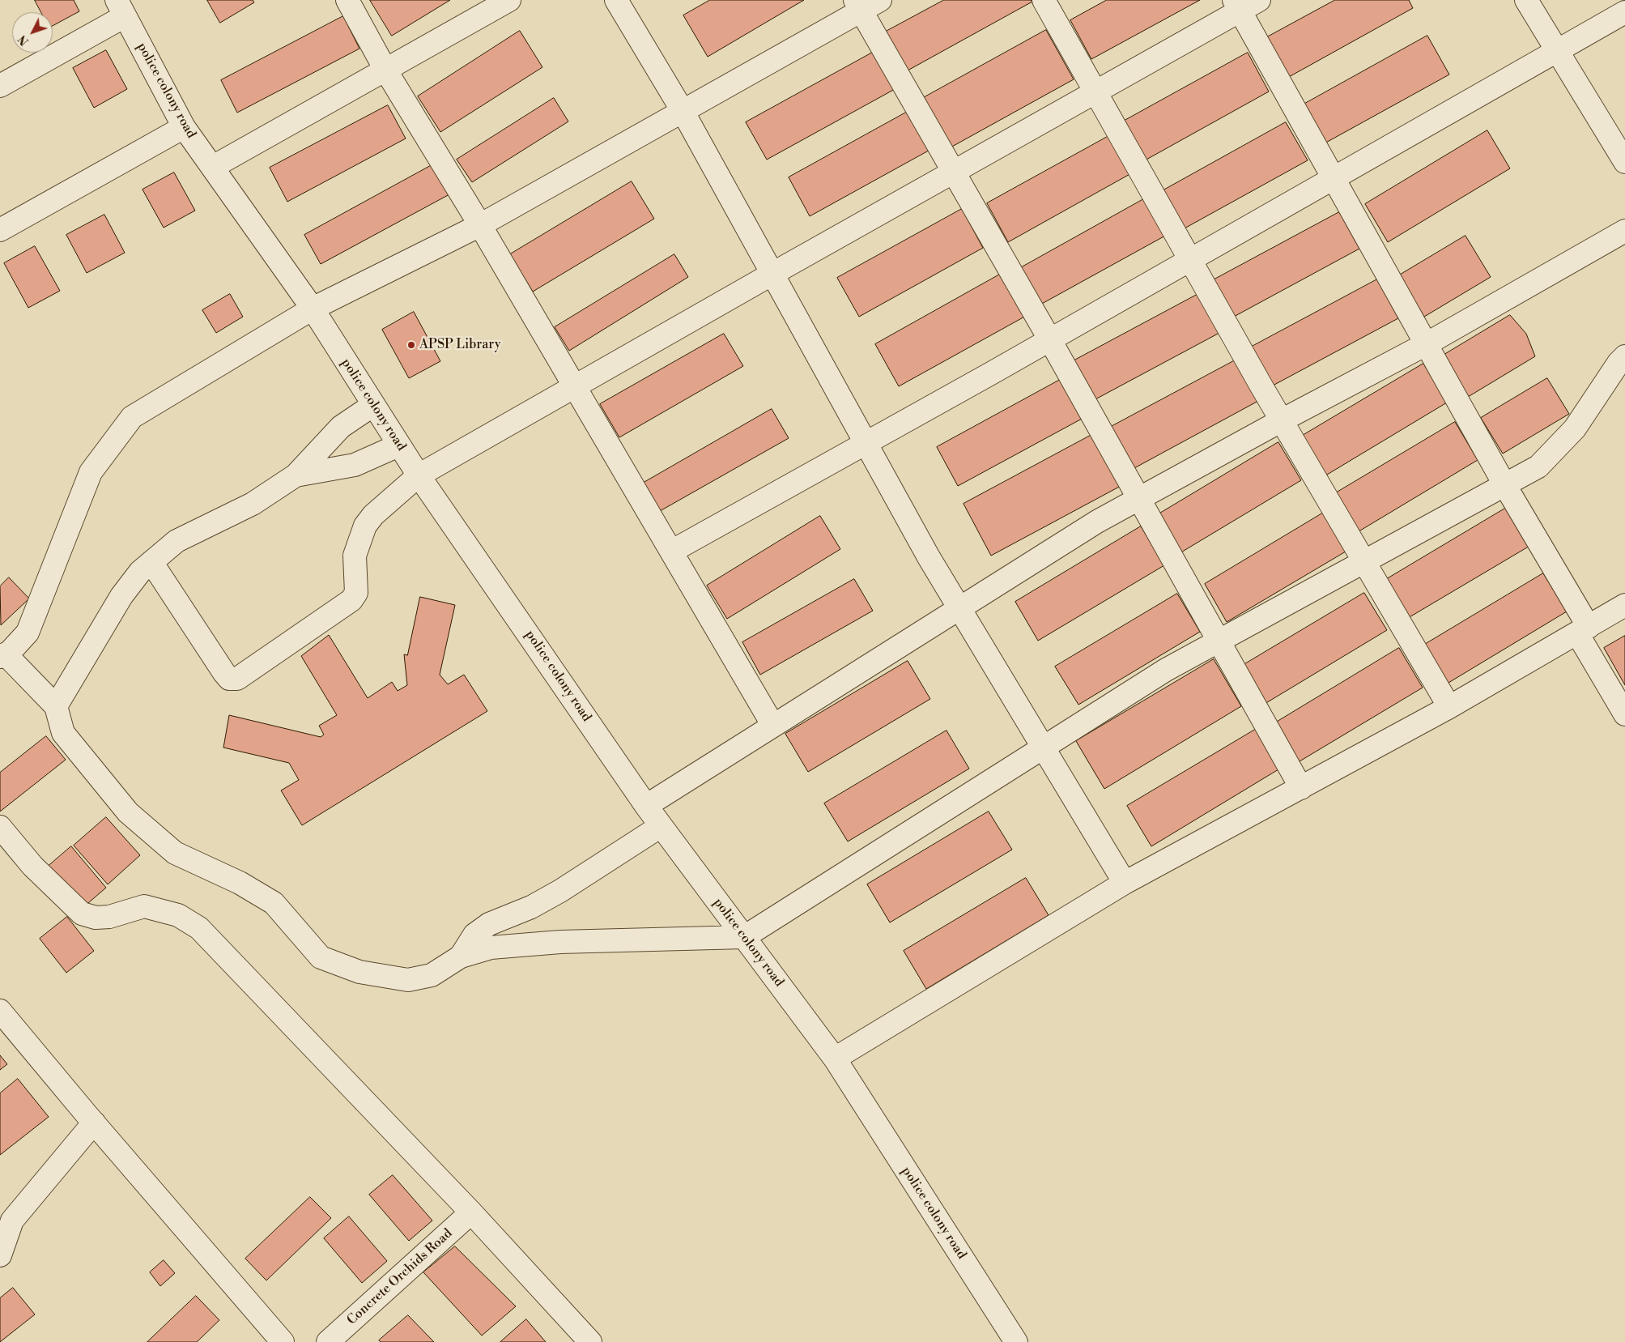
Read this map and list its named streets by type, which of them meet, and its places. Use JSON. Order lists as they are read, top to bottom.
{
  "streets": {
    "street": ["police colony road", "Concrete Orchids Road"]
  },
  "places": ["APSP Library"],
  "north": "bottom left"
}
